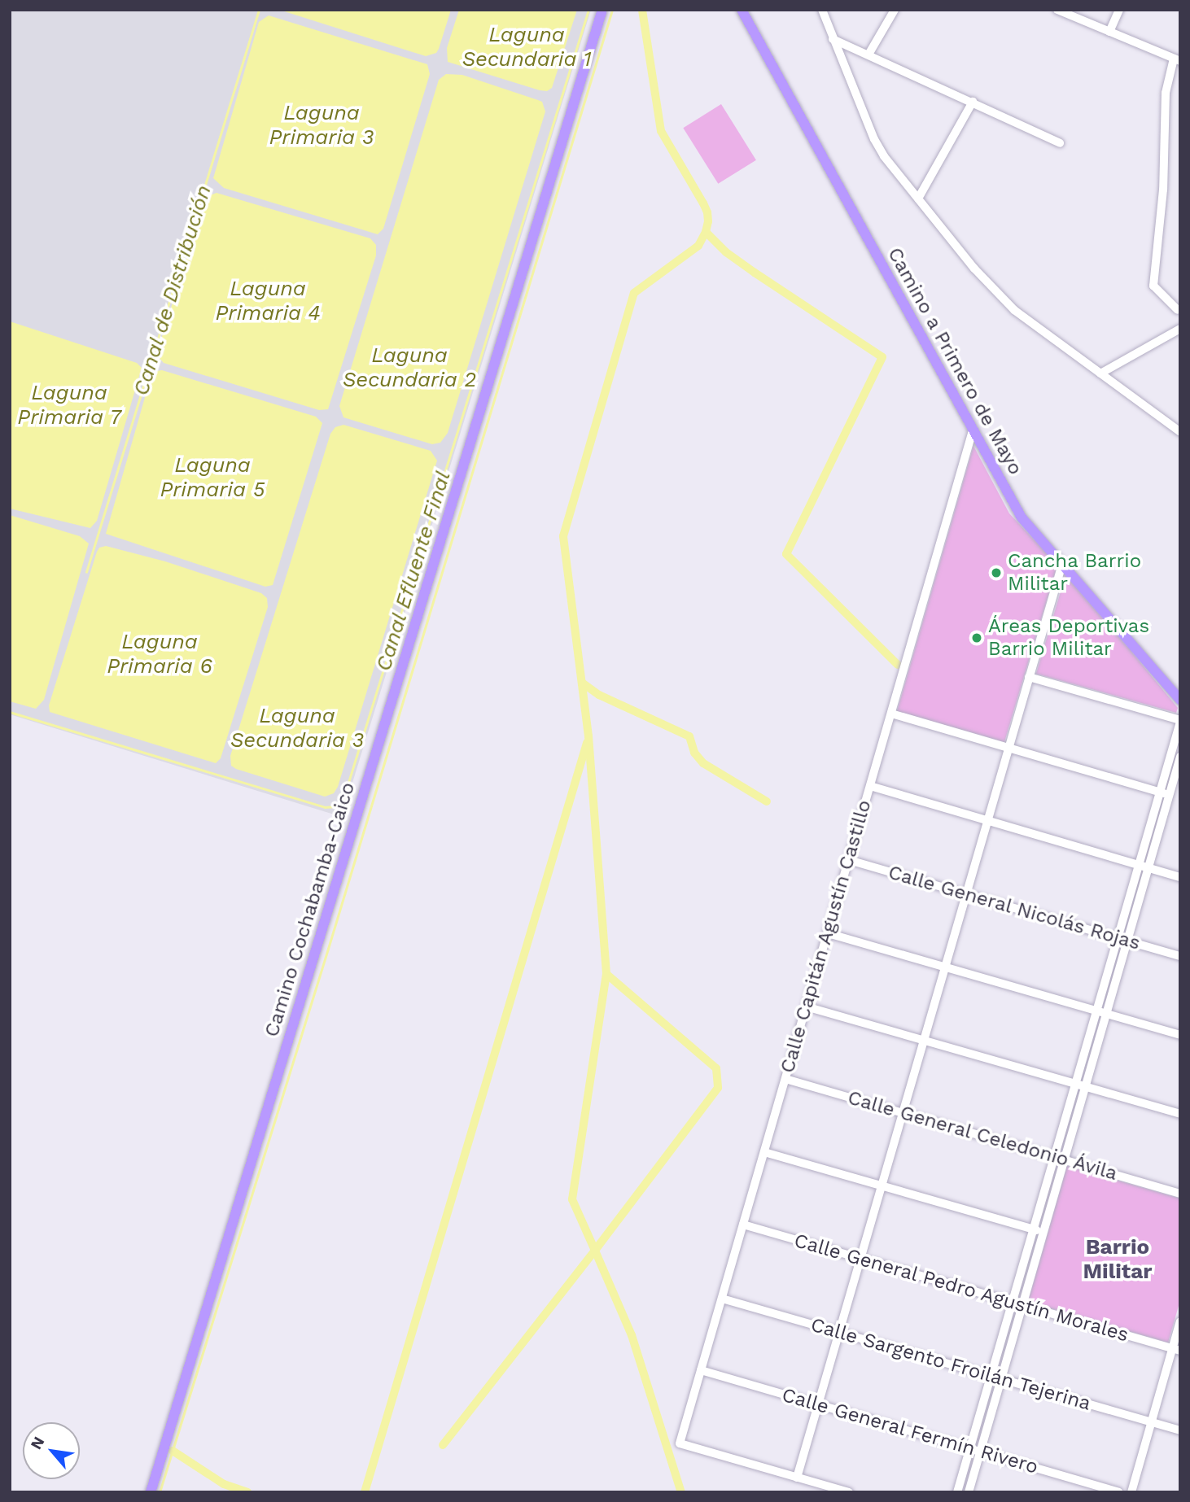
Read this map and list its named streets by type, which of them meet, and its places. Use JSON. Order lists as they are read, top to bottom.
{
  "streets": {
    "main road": ["Camino a Primero de Mayo", "Camino Cochabamba-Caico"],
    "street": [
      "Calle General Nicolás Rojas",
      "Calle Capitán Agustín Castillo",
      "Calle General Celedonio Ávila",
      "Calle General Pedro Agustín Morales",
      "Calle Sargento Froilán Tejerina",
      "Calle General Fermín Rivero"
    ]
  },
  "crossings": [
    ["Camino a Primero de Mayo", "Calle Capitán Agustín Castillo"],
    ["Calle General Nicolás Rojas", "Calle Capitán Agustín Castillo"],
    ["Calle Capitán Agustín Castillo", "Calle General Celedonio Ávila"],
    ["Calle Capitán Agustín Castillo", "Calle General Pedro Agustín Morales"],
    ["Calle Capitán Agustín Castillo", "Calle Sargento Froilán Tejerina"],
    ["Calle Capitán Agustín Castillo", "Calle General Fermín Rivero"]
  ],
  "districts": ["Barrio Militar"],
  "water": [
    "Laguna Secundaria 1",
    "Laguna Primaria 3",
    "Laguna Primaria 4",
    "Canal de Distribución",
    "Laguna Secundaria 2",
    "Laguna Primaria 7",
    "Laguna Primaria 5",
    "Canal Efluente Final",
    "Laguna Primaria 6",
    "Laguna Secundaria 3"
  ],
  "places": ["Cancha Barrio Militar", "Áreas Deportivas Barrio Militar"],
  "north": "top left"
}
